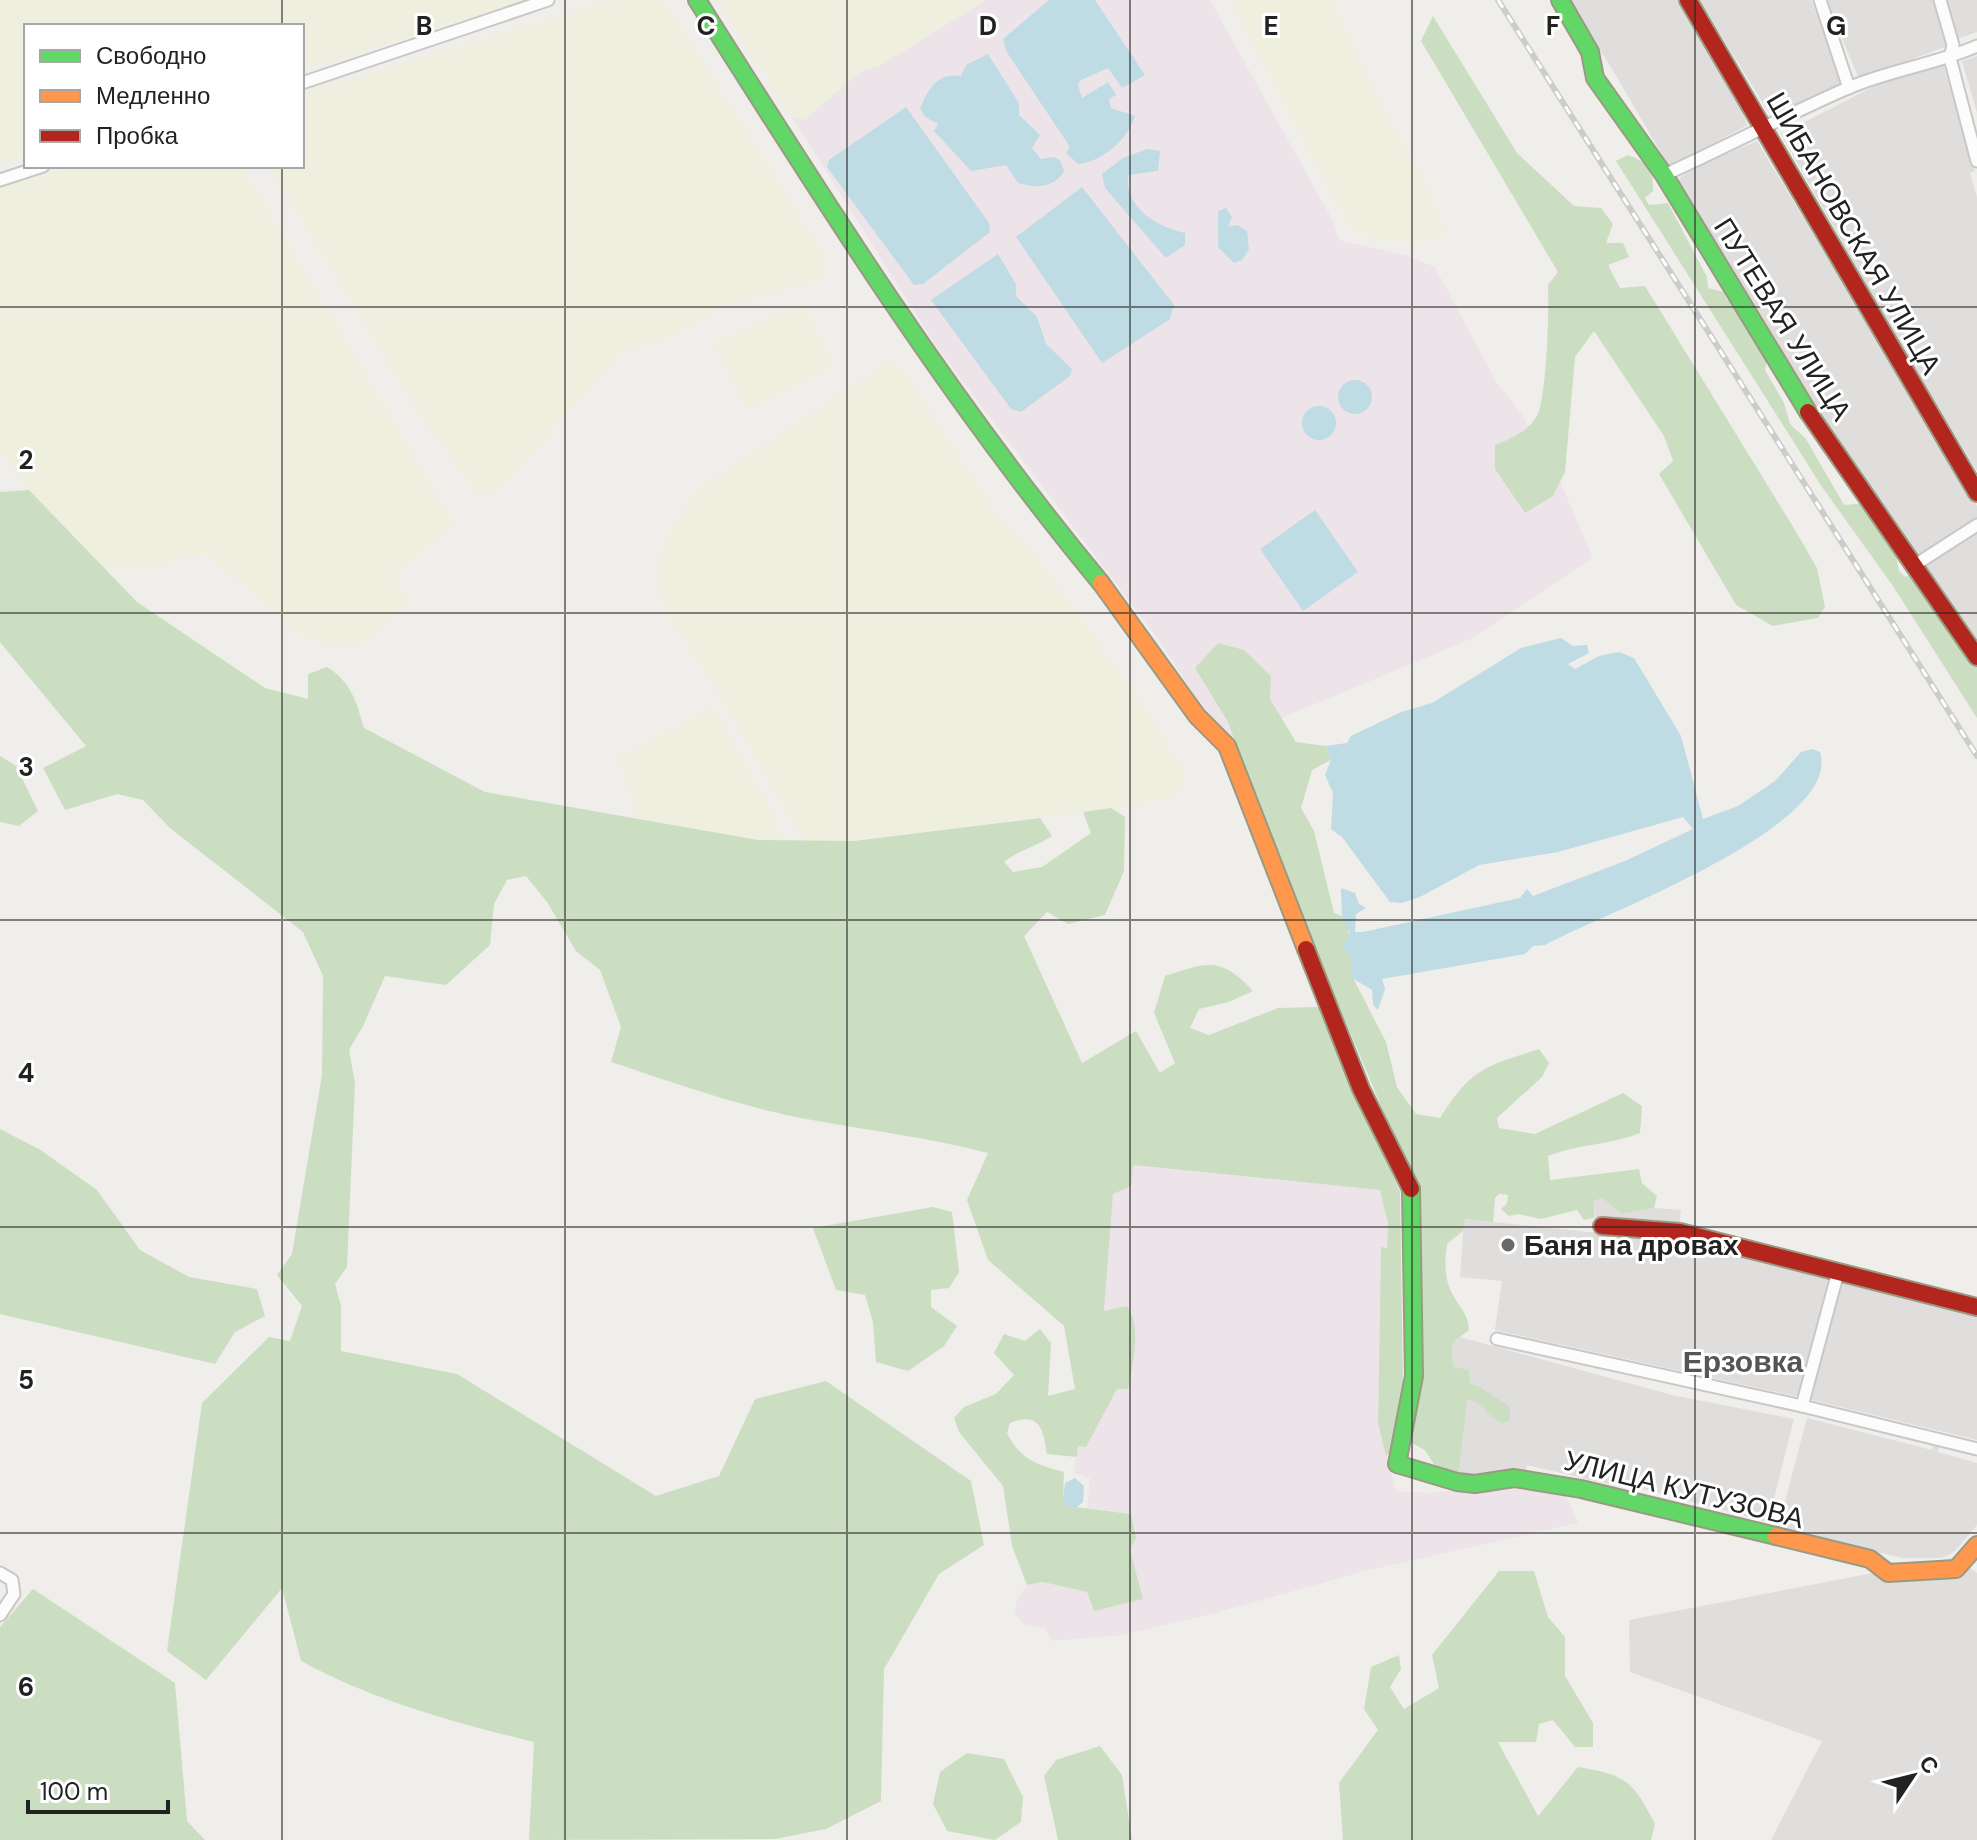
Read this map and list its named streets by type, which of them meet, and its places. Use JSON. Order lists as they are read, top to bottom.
{
  "streets": {
    "street": ["ШИБАНОВСКАЯ УЛИЦА", "ПУТЕВАЯ УЛИЦА", "УЛИЦА КУТУЗОВА"]
  },
  "districts": ["Ерзовка"],
  "places": ["Баня на дровах"],
  "legend": ["Свободно", "Медленно", "Пробка"],
  "scale_bar": "100 m",
  "north": "top right",
  "grid": {
    "columns": [
      "B",
      "C",
      "D",
      "E",
      "F",
      "G"
    ],
    "rows": [
      "2",
      "3",
      "4",
      "5",
      "6"
    ]
  }
}
